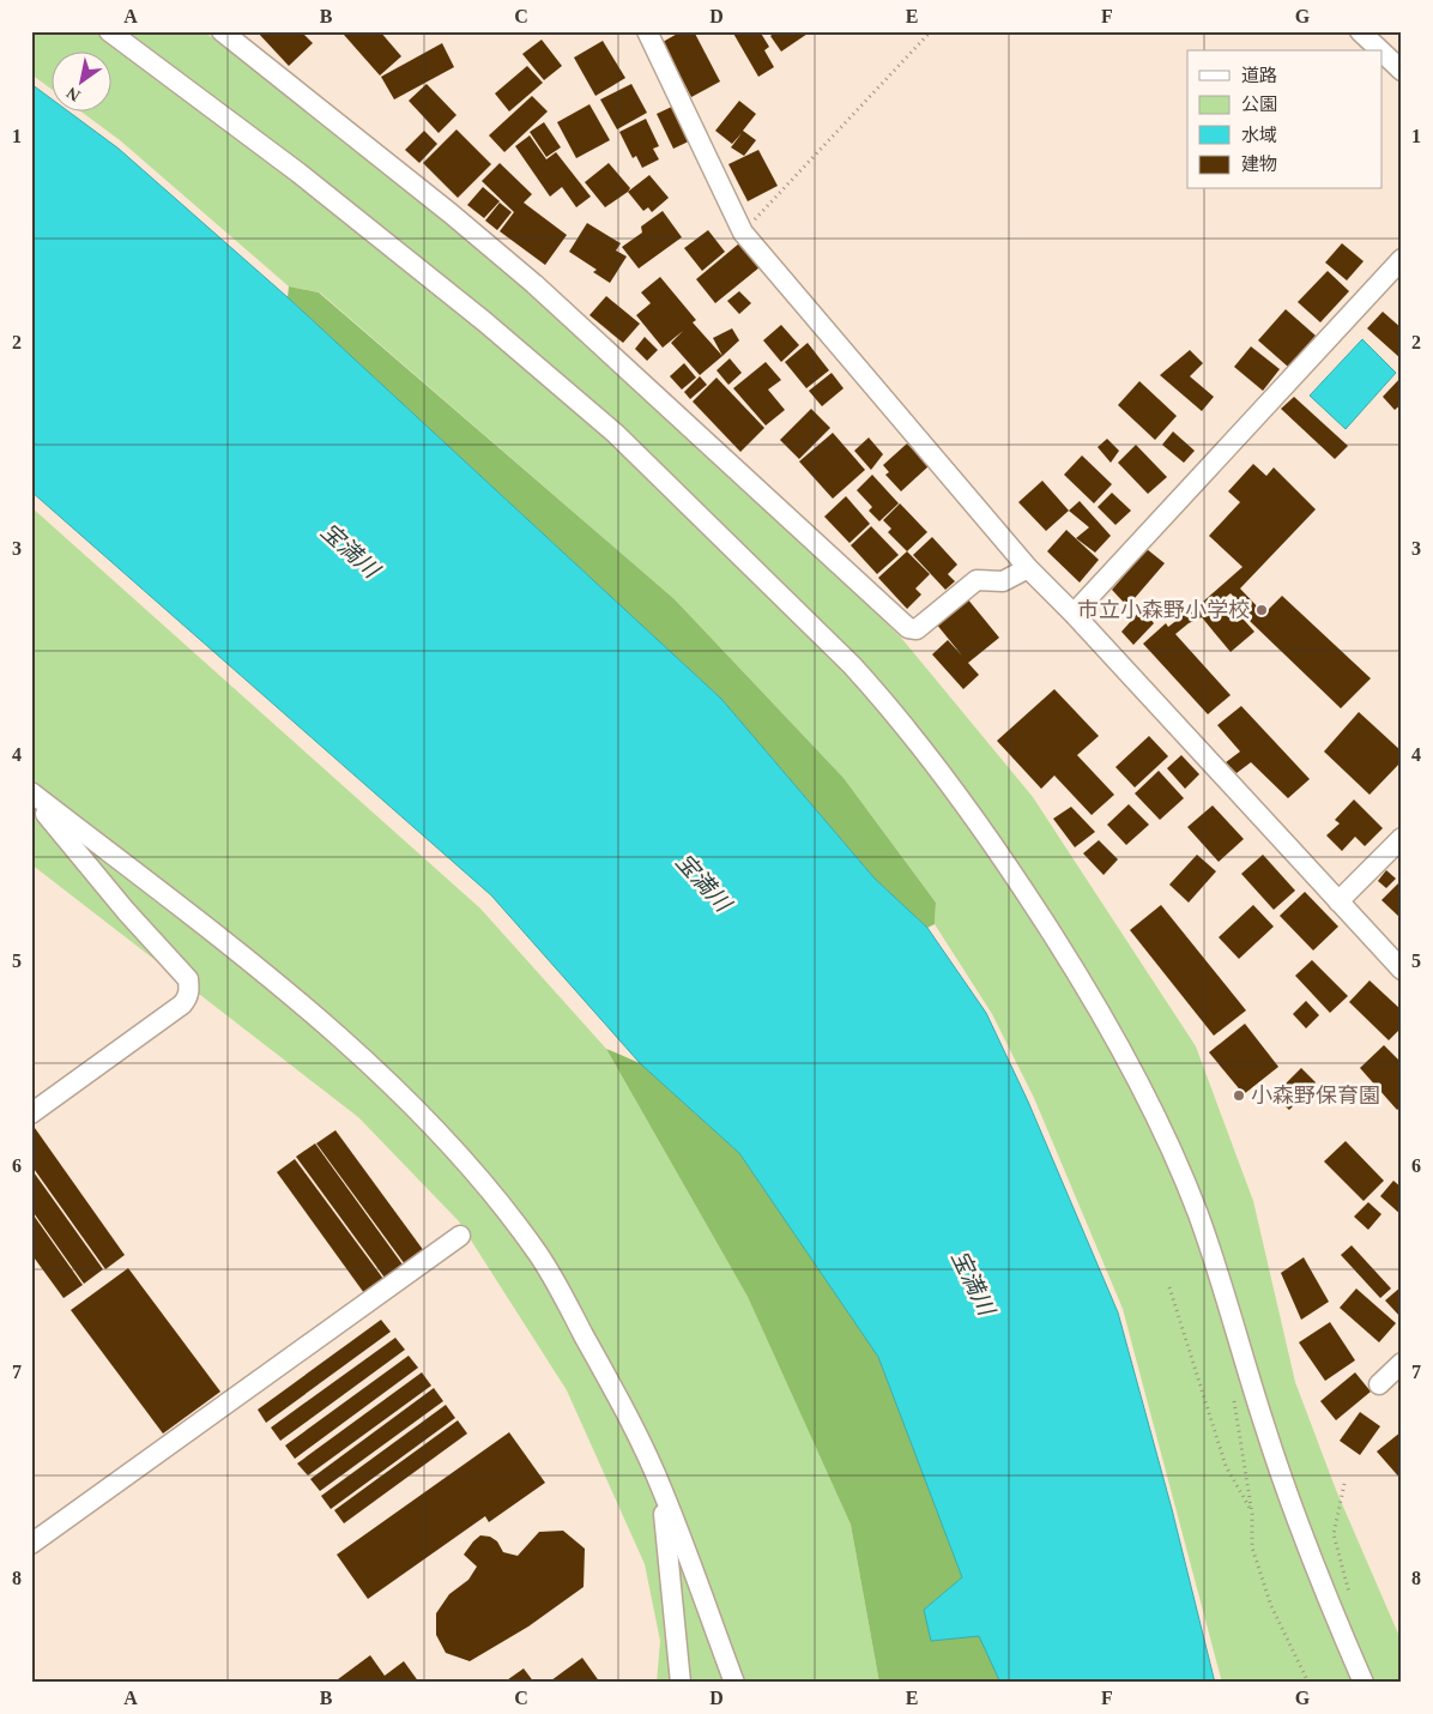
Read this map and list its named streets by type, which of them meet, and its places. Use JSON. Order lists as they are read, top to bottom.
{
  "water": ["宝満川"],
  "places": ["市立小森野小学校", "小森野保育園"],
  "legend": [
    "道路",
    "公園",
    "水域",
    "建物"
  ],
  "north": "bottom left",
  "grid": {
    "columns": [
      "A",
      "B",
      "C",
      "D",
      "E",
      "F",
      "G"
    ],
    "rows": [
      "1",
      "2",
      "3",
      "4",
      "5",
      "6",
      "7",
      "8"
    ]
  }
}
